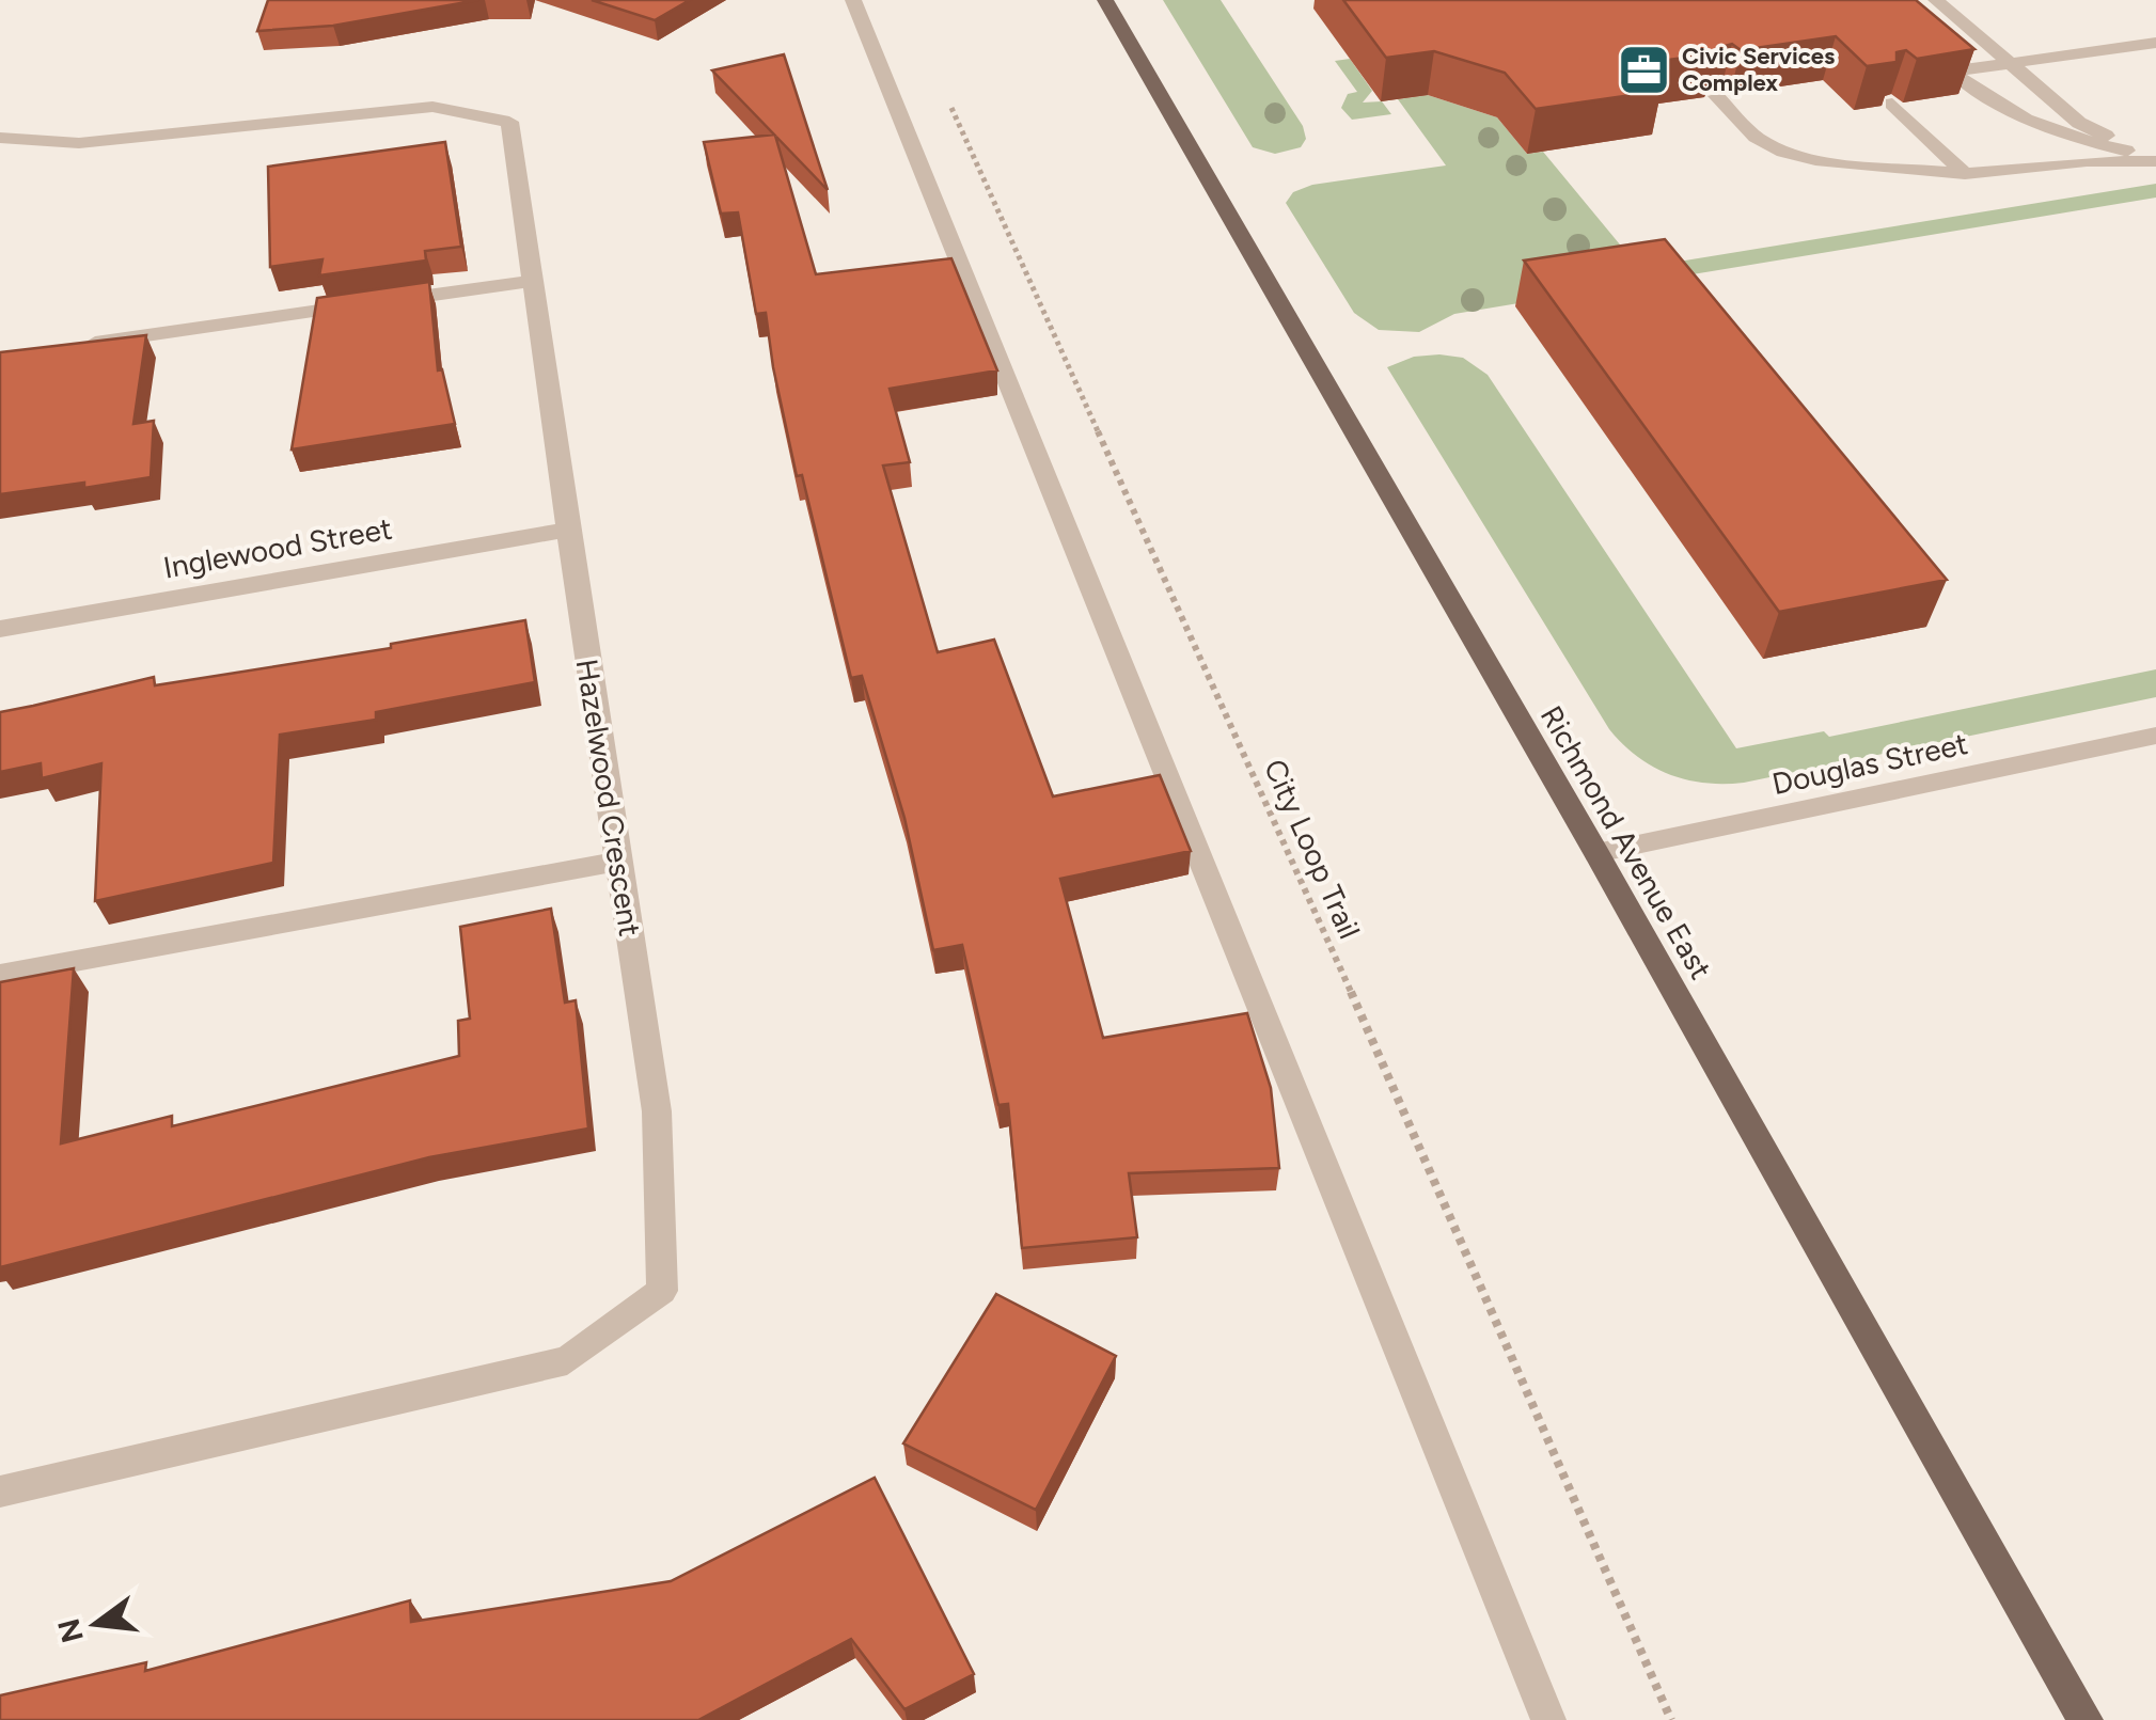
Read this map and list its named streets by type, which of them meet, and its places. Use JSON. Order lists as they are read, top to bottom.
{
  "streets": {
    "main road": ["Richmond Avenue East"],
    "street": ["Inglewood Street", "Douglas Street", "Hazelwood Crescent"],
    "path": ["City Loop Trail"]
  },
  "crossings": [
    ["Inglewood Street", "Hazelwood Crescent"],
    ["Douglas Street", "Richmond Avenue East"]
  ],
  "places": {
    "office": ["Civic Services Complex"]
  },
  "north": "left"
}
